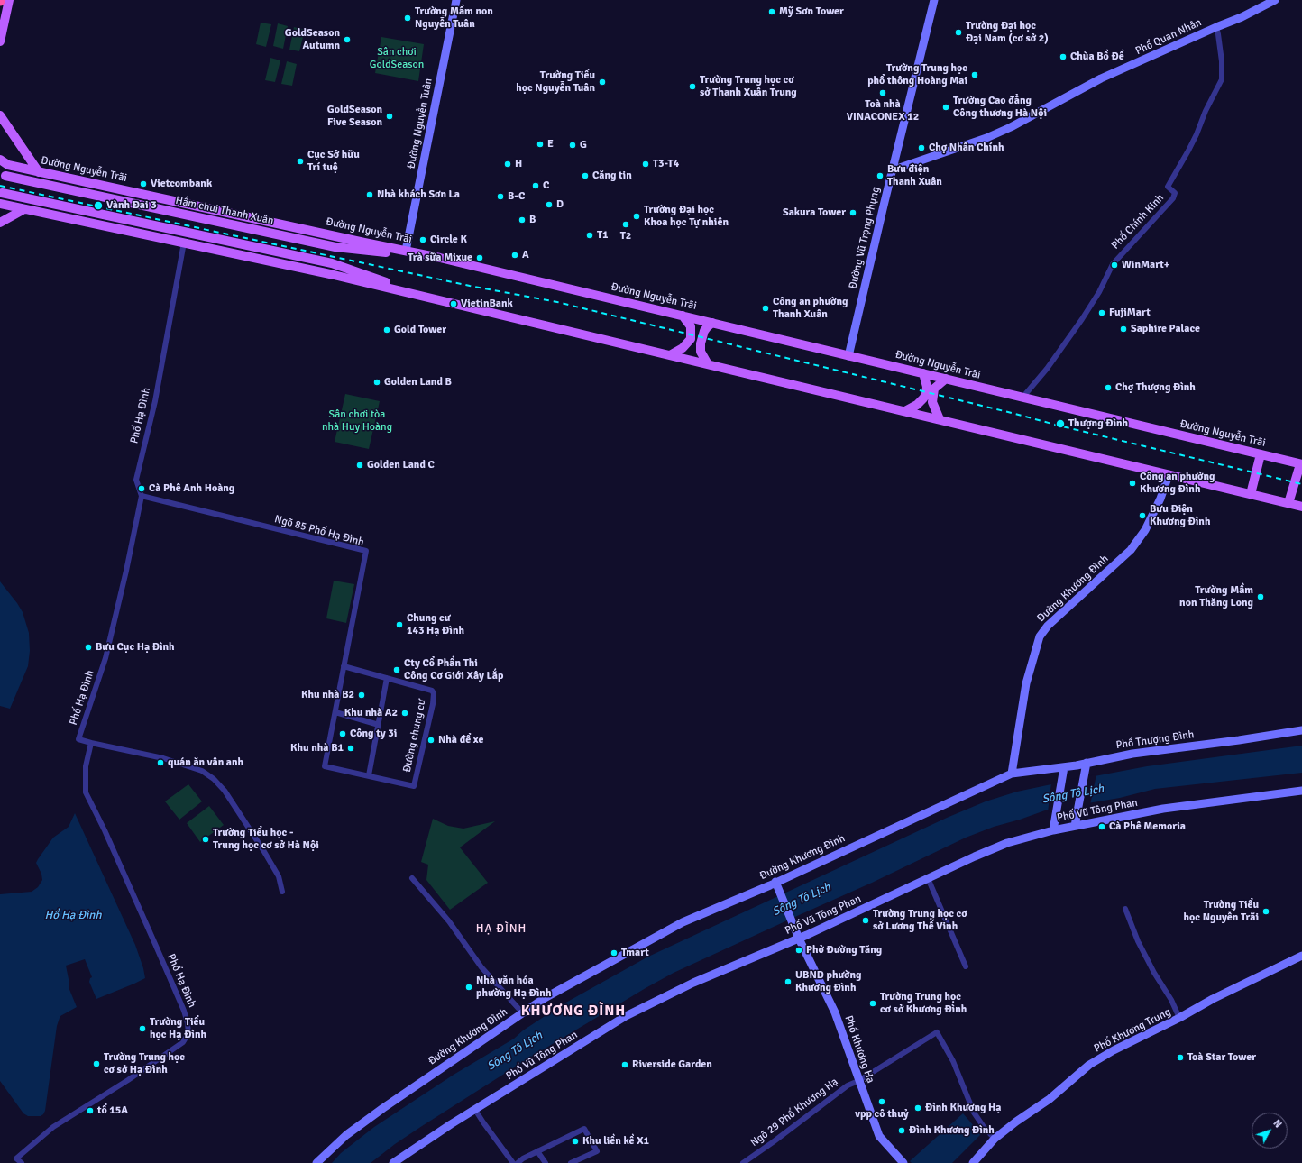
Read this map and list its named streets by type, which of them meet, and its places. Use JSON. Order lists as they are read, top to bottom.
{
  "streets": {
    "main road": [
      "Phố Quan Nhân",
      "Đường Nguyễn Tuân",
      "Đường Nguyễn Trãi",
      "Hầm chui Thanh Xuân",
      "Đường Vũ Trọng Phụng",
      "Đường Khương Đình",
      "Phố Thượng Đình",
      "Phố Vũ Tông Phan",
      "Phố Khương Trung",
      "Phố Khương Hạ"
    ],
    "street": [
      "Phố Chính Kinh",
      "Phố Hạ Đình",
      "Ngõ 85 Phố Hạ Đình",
      "Đường chung cư",
      "Ngõ 29 Phố Khương Hạ"
    ]
  },
  "crossings": [
    ["Phố Quan Nhân", "Phố Chính Kinh"],
    ["Phố Quan Nhân", "Đường Vũ Trọng Phụng"],
    ["Đường Nguyễn Tuân", "Đường Nguyễn Trãi"],
    ["Đường Nguyễn Trãi", "Hầm chui Thanh Xuân"],
    ["Đường Nguyễn Trãi", "Phố Chính Kinh"],
    ["Đường Nguyễn Trãi", "Đường Vũ Trọng Phụng"],
    ["Phố Hạ Đình", "Ngõ 85 Phố Hạ Đình"],
    ["Ngõ 85 Phố Hạ Đình", "Đường chung cư"],
    ["Đường Khương Đình", "Phố Thượng Đình"],
    ["Đường Khương Đình", "Phố Khương Hạ"],
    ["Phố Vũ Tông Phan", "Phố Khương Hạ"],
    ["Phố Khương Trung", "Ngõ 29 Phố Khương Hạ"],
    ["Phố Khương Hạ", "Ngõ 29 Phố Khương Hạ"]
  ],
  "districts": ["HẠ ĐÌNH", "KHƯƠNG ĐÌNH"],
  "water": ["Sông Tô Lịch", "Hồ Hạ Đình"],
  "parks": ["Sân chơi GoldSeason", "Sân chơi tòa nhà Huy Hoàng"],
  "places": [
    "Mỹ Sơn Tower",
    "Trường Mầm non Nguyễn Tuân",
    "Trường Đại học Đại Nam (cơ sở 2)",
    "GoldSeason Autumn",
    "Chùa Bồ Đề",
    "Trường Trung học phổ thông Hoàng Mai",
    "Trường Tiểu học Nguyễn Tuân",
    "Trường Trung học cơ sở Thanh Xuân Trung",
    "Toà nhà VINACONEX 12",
    "Trường Cao đẳng Công thương Hà Nội",
    "GoldSeason Five Season",
    "E",
    "G",
    "Chợ Nhân Chính",
    "Cục Sở hữu Trí tuệ",
    "H",
    "T3-T4",
    "Căng tin",
    "Bưu điện Thanh Xuân",
    "Vietcombank",
    "C",
    "Nhà khách Sơn La",
    "B-C",
    "D",
    "Vành Đai 3",
    "Sakura Tower",
    "Trường Đại học Khoa học Tự nhiên",
    "B",
    "T2",
    "T1",
    "Circle K",
    "A",
    "Trà sữa Mixue",
    "WinMart+",
    "VietinBank",
    "Công an phường Thanh Xuân",
    "FujiMart",
    "Saphire Palace",
    "Gold Tower",
    "Golden Land B",
    "Chợ Thượng Đình",
    "Thượng Đình",
    "Golden Land C",
    "Công an phường Khương Đình",
    "Cà Phê Anh Hoàng",
    "Bưu Điện Khương Đình",
    "Trường Mầm non Thăng Long",
    "Chung cư 143 Hạ Đình",
    "Bưu Cục Hạ Đình",
    "Cty Cổ Phần Thi Công Cơ Giới Xây Lắp",
    "Khu nhà B2",
    "Khu nhà A2",
    "Công ty 3i",
    "Nhà để xe",
    "Khu nhà B1",
    "quán ăn vân anh",
    "Cà Phê Memoria",
    "Trường Tiểu học - Trung học cơ sở Hà Nội",
    "Trường Tiểu học Nguyễn Trãi",
    "Trường Trung học cơ sở Lương Thế Vinh",
    "Phở Đường Tăng",
    "Tmart",
    "UBND phường Khương Đình",
    "Nhà văn hóa phường Hạ Đình",
    "Trường Trung học cơ sở Khương Đình",
    "Trường Tiểu học Hạ Đình",
    "Toà Star Tower",
    "Trường Trung học cơ sở Hạ Đình",
    "Riverside Garden",
    "vpp cô thuỷ",
    "Đình Khương Hạ",
    "tổ 15A",
    "Đình Khương Đình",
    "Khu liền kề X1"
  ],
  "north": "top right"
}
